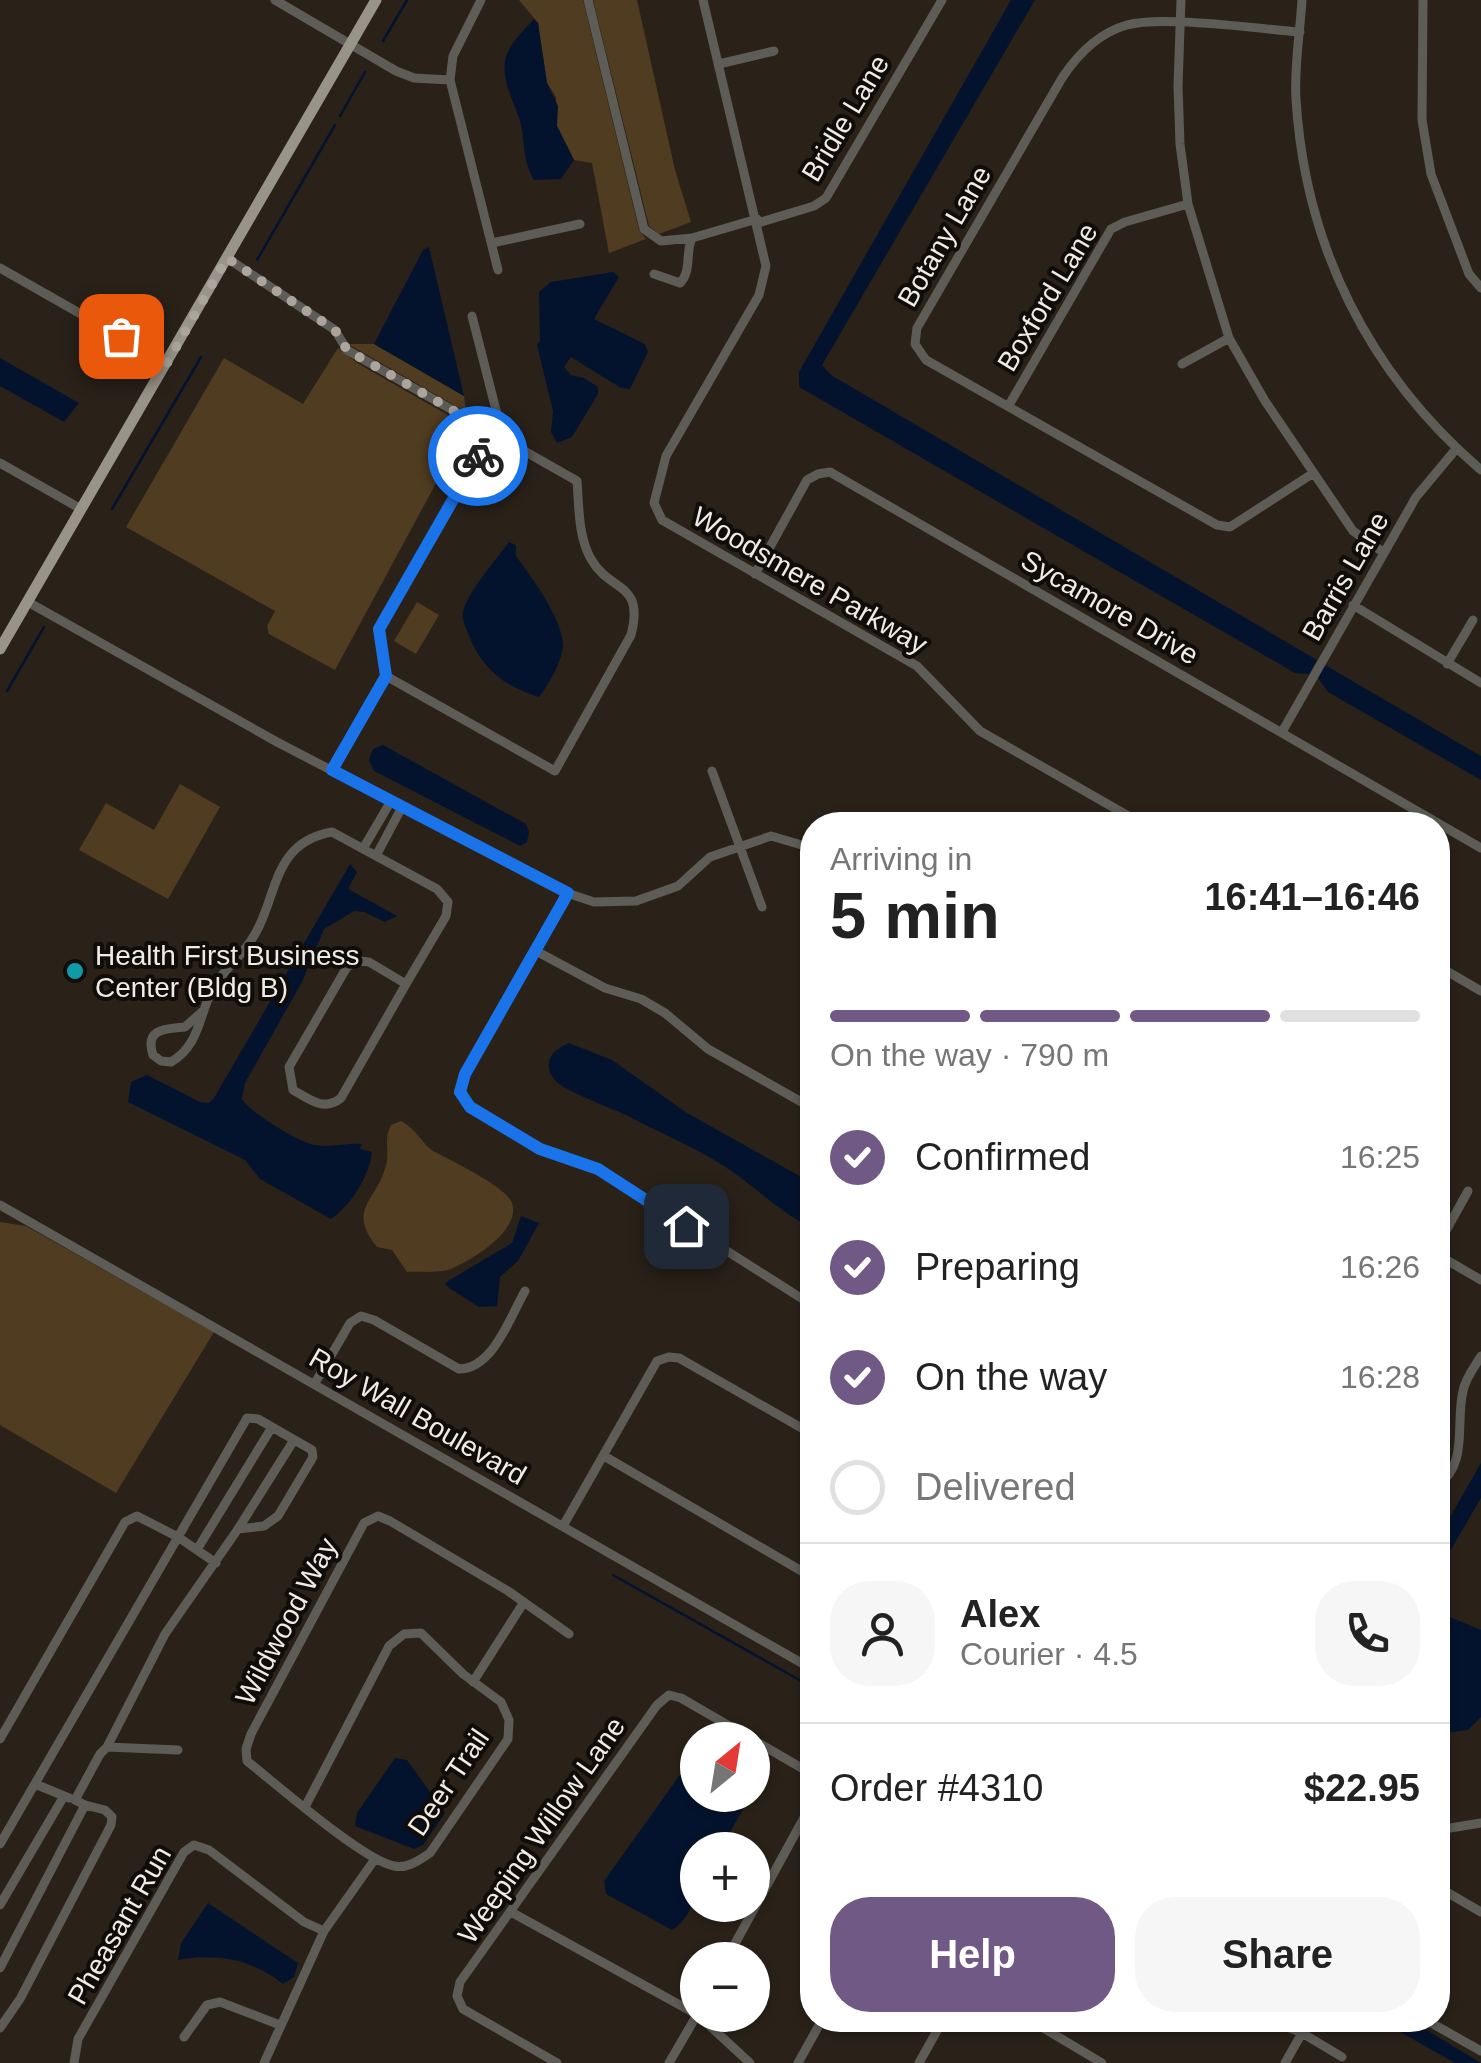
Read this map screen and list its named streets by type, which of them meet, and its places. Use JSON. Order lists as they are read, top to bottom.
{
  "streets": {
    "street": [
      "Bridle Lane",
      "Botany Lane",
      "Boxford Lane",
      "Barris Lane",
      "Woodsmere Parkway",
      "Sycamore Drive",
      "Roy Wall Boulevard",
      "Wildwood Way",
      "Deer Trail",
      "Weeping Willow Lane",
      "Pheasant Run"
    ]
  },
  "crossings": [
    ["Bridle Lane", "Woodsmere Parkway"],
    ["Botany Lane", "Boxford Lane"],
    ["Barris Lane", "Sycamore Drive"],
    ["Woodsmere Parkway", "Sycamore Drive"],
    ["Wildwood Way", "Deer Trail"]
  ],
  "places": ["Health First Business Center (Bldg B)"],
  "north": "top right",
  "page": {
    "heading": ["5 min", "Arriving in", "16:41–16:46"],
    "panel": [
      "Alex",
      "Courier · 4.5",
      "Order #4310",
      "$22.95"
    ],
    "bar": "On the way · 790 m",
    "list": [
      ["Confirmed", "16:25"],
      ["Preparing", "16:26"],
      ["On the way", "16:28"],
      "Delivered"
    ],
    "map_buttons": ["+", "−"],
    "buttons": ["Help", "Share"]
  }
}
